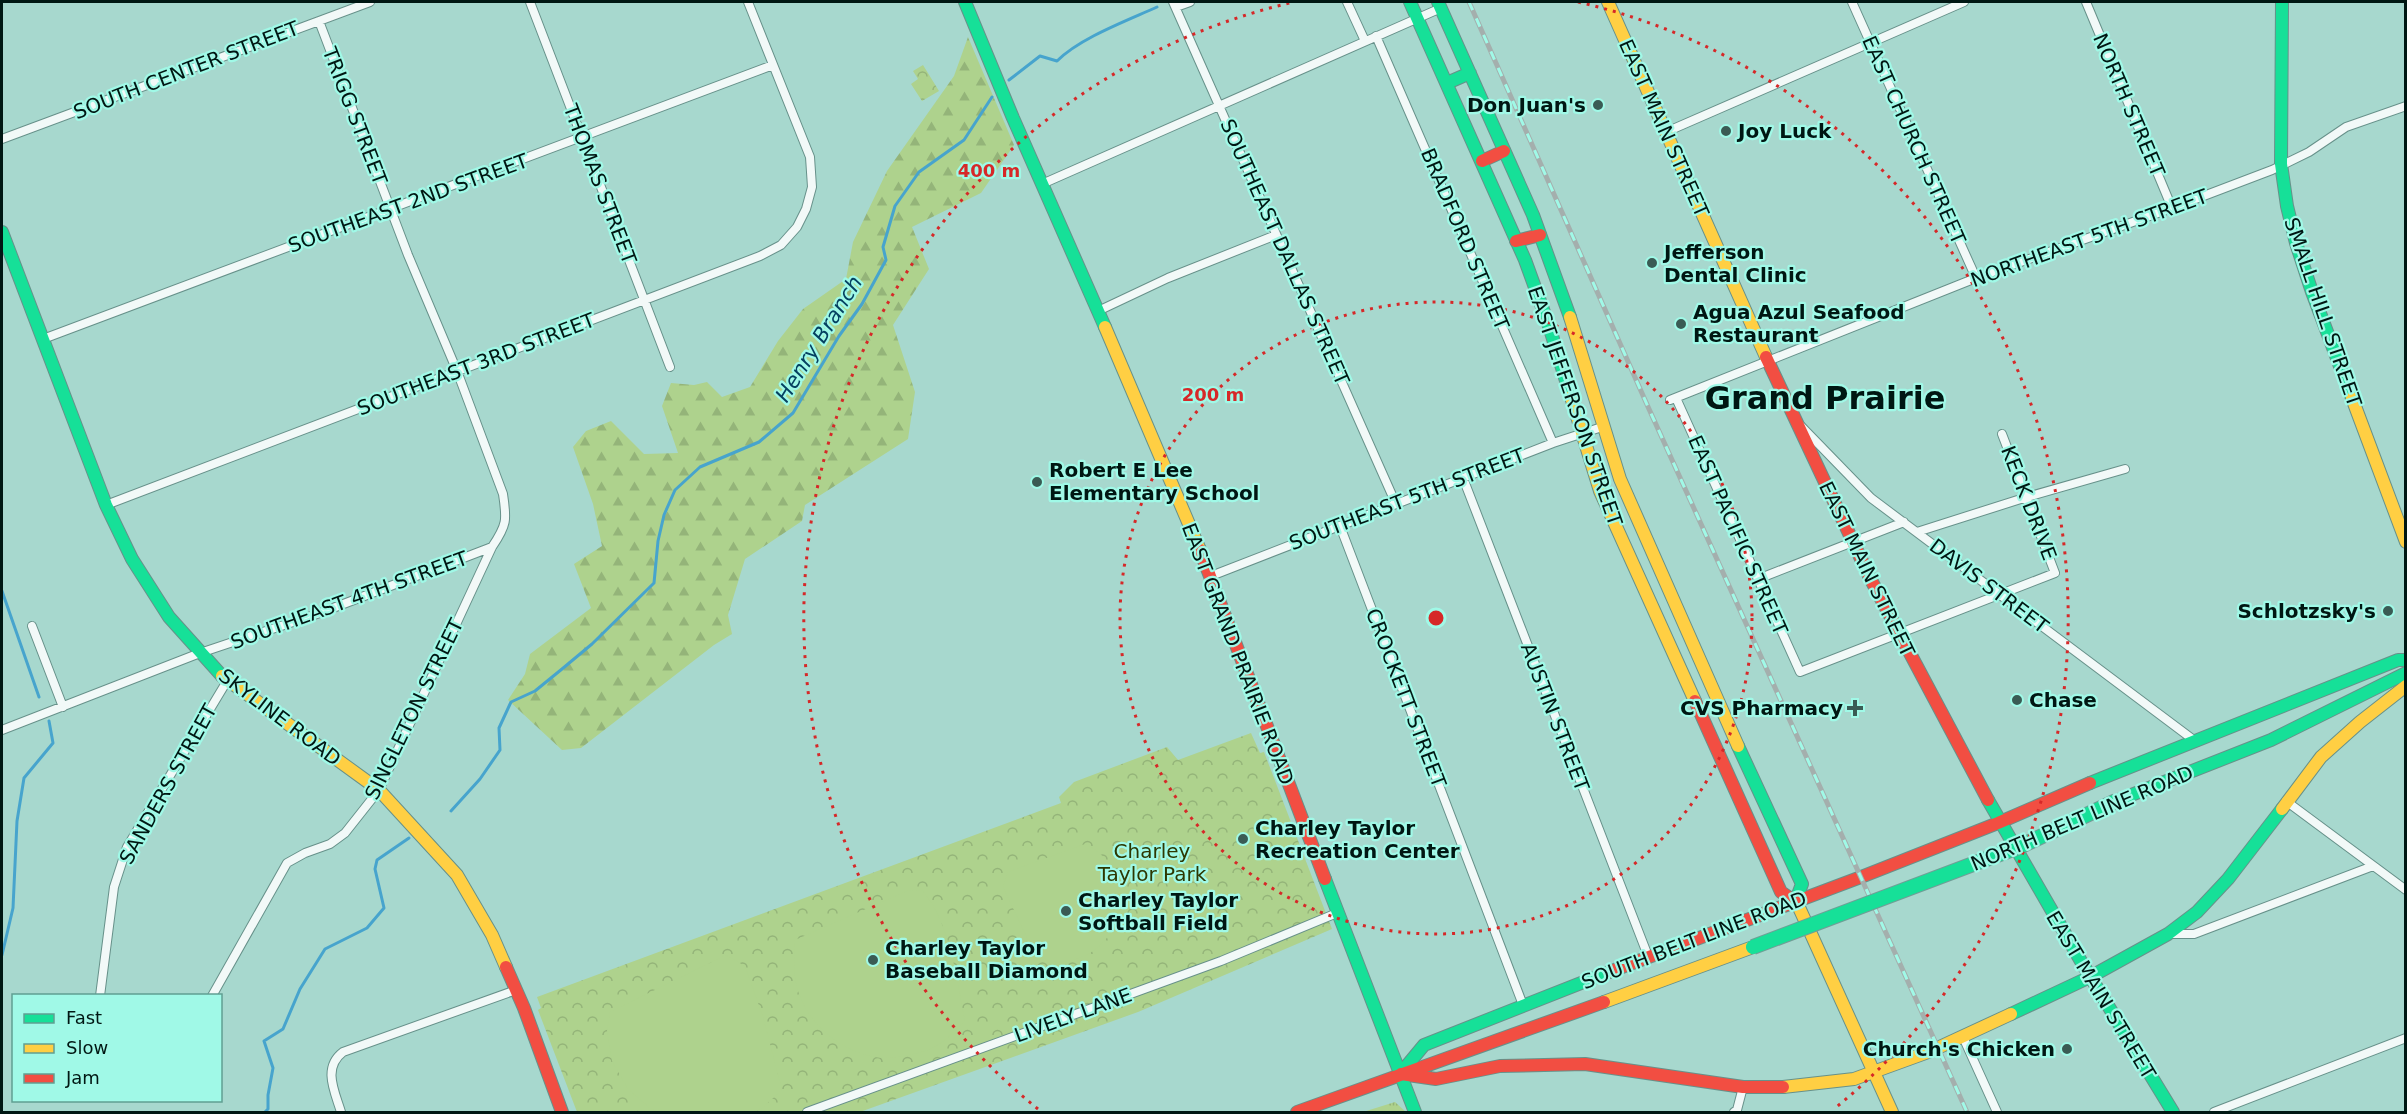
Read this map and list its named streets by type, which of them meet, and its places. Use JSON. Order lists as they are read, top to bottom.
{
  "streets": {
    "street": [
      "SOUTH CENTER STREET",
      "NORTH STREET",
      "TRIGG STREET",
      "EAST MAIN STREET",
      "EAST CHURCH STREET",
      "THOMAS STREET",
      "SOUTHEAST 2ND STREET",
      "NORTHEAST 5TH STREET",
      "BRADFORD STREET",
      "SOUTHEAST DALLAS STREET",
      "SMALL HILL STREET",
      "SOUTHEAST 3RD STREET",
      "EAST JEFFERSON STREET",
      "SOUTHEAST 5TH STREET",
      "KECK DRIVE",
      "EAST PACIFIC STREET",
      "DAVIS STREET",
      "SOUTHEAST 4TH STREET",
      "EAST GRAND PRAIRIE ROAD",
      "CROCKETT STREET",
      "SINGLETON STREET",
      "SKYLINE ROAD",
      "AUSTIN STREET",
      "SANDERS STREET",
      "NORTH BELT LINE ROAD",
      "SOUTH BELT LINE ROAD",
      "LIVELY LANE"
    ]
  },
  "crossings": [
    ["SOUTH CENTER STREET", "TRIGG STREET"],
    ["NORTH STREET", "NORTHEAST 5TH STREET"],
    ["TRIGG STREET", "SOUTHEAST 2ND STREET"],
    ["TRIGG STREET", "SOUTHEAST 3RD STREET"],
    ["TRIGG STREET", "SOUTHEAST 4TH STREET"],
    ["EAST MAIN STREET", "NORTHEAST 5TH STREET"],
    ["EAST MAIN STREET", "EAST PACIFIC STREET"],
    ["EAST MAIN STREET", "DAVIS STREET"],
    ["EAST MAIN STREET", "NORTH BELT LINE ROAD"],
    ["EAST MAIN STREET", "SOUTH BELT LINE ROAD"],
    ["EAST CHURCH STREET", "NORTHEAST 5TH STREET"],
    ["THOMAS STREET", "SOUTHEAST 2ND STREET"],
    ["THOMAS STREET", "SOUTHEAST 3RD STREET"],
    ["SOUTHEAST 2ND STREET", "SOUTHEAST 3RD STREET"],
    ["SOUTHEAST 2ND STREET", "SKYLINE ROAD"],
    ["NORTHEAST 5TH STREET", "SMALL HILL STREET"],
    ["NORTHEAST 5TH STREET", "EAST PACIFIC STREET"],
    ["BRADFORD STREET", "SOUTHEAST 5TH STREET"],
    ["SOUTHEAST DALLAS STREET", "SOUTHEAST 5TH STREET"],
    ["SOUTHEAST 3RD STREET", "SKYLINE ROAD"],
    ["EAST JEFFERSON STREET", "SOUTHEAST 5TH STREET"],
    ["EAST JEFFERSON STREET", "SOUTH BELT LINE ROAD"],
    ["SOUTHEAST 5TH STREET", "EAST GRAND PRAIRIE ROAD"],
    ["SOUTHEAST 5TH STREET", "CROCKETT STREET"],
    ["SOUTHEAST 5TH STREET", "AUSTIN STREET"],
    ["KECK DRIVE", "DAVIS STREET"],
    ["DAVIS STREET", "NORTH BELT LINE ROAD"],
    ["SOUTHEAST 4TH STREET", "SINGLETON STREET"],
    ["SOUTHEAST 4TH STREET", "SKYLINE ROAD"],
    ["EAST GRAND PRAIRIE ROAD", "SOUTH BELT LINE ROAD"],
    ["EAST GRAND PRAIRIE ROAD", "LIVELY LANE"],
    ["CROCKETT STREET", "SOUTH BELT LINE ROAD"],
    ["SINGLETON STREET", "SKYLINE ROAD"],
    ["SKYLINE ROAD", "SANDERS STREET"],
    ["AUSTIN STREET", "SOUTH BELT LINE ROAD"],
    ["NORTH BELT LINE ROAD", "SOUTH BELT LINE ROAD"]
  ],
  "districts": ["Grand Prairie"],
  "water": ["Henry Branch"],
  "parks": ["Charley Taylor Park"],
  "places": {
    "other": [
      "Don Juan's",
      "Joy Luck",
      "Jefferson Dental Clinic",
      "Agua Azul Seafood Restaurant",
      "Robert E Lee Elementary School",
      "Schlotzsky's",
      "Chase",
      "Charley Taylor Recreation Center",
      "Charley Taylor Softball Field",
      "Charley Taylor Baseball Diamond",
      "Church's Chicken"
    ],
    "health": ["CVS Pharmacy"]
  },
  "legend": ["Fast", "Slow", "Jam"],
  "rings": ["400 m", "200 m"]
}
